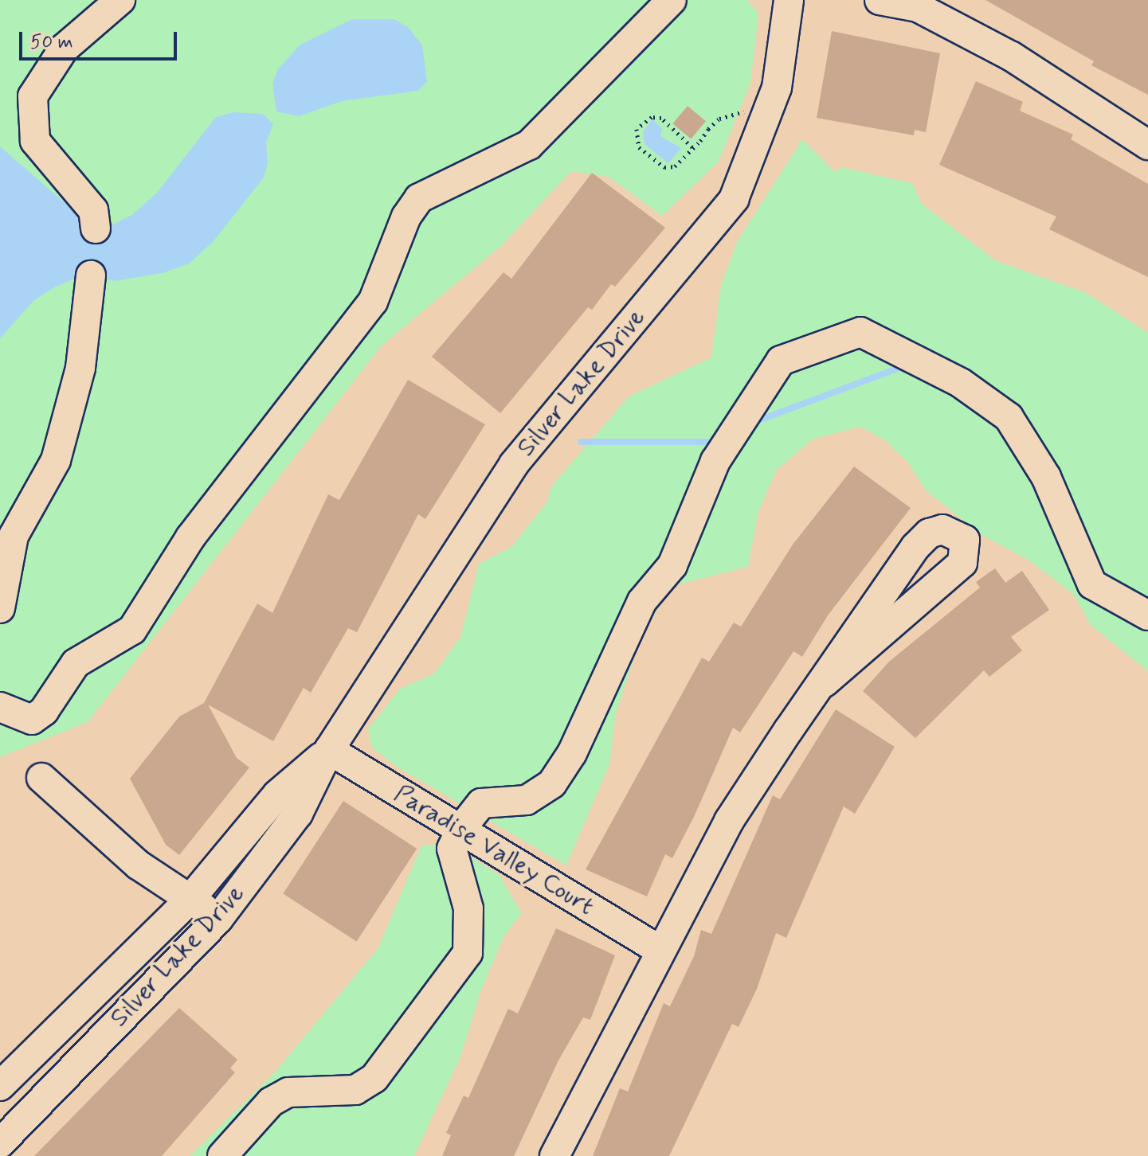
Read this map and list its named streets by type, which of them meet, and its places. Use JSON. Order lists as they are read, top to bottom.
{
  "streets": {
    "street": ["Silver Lake Drive", "Paradise Valley Court"]
  },
  "crossings": [
    ["Silver Lake Drive", "Paradise Valley Court"]
  ],
  "scale_bar": "50 m"
}
